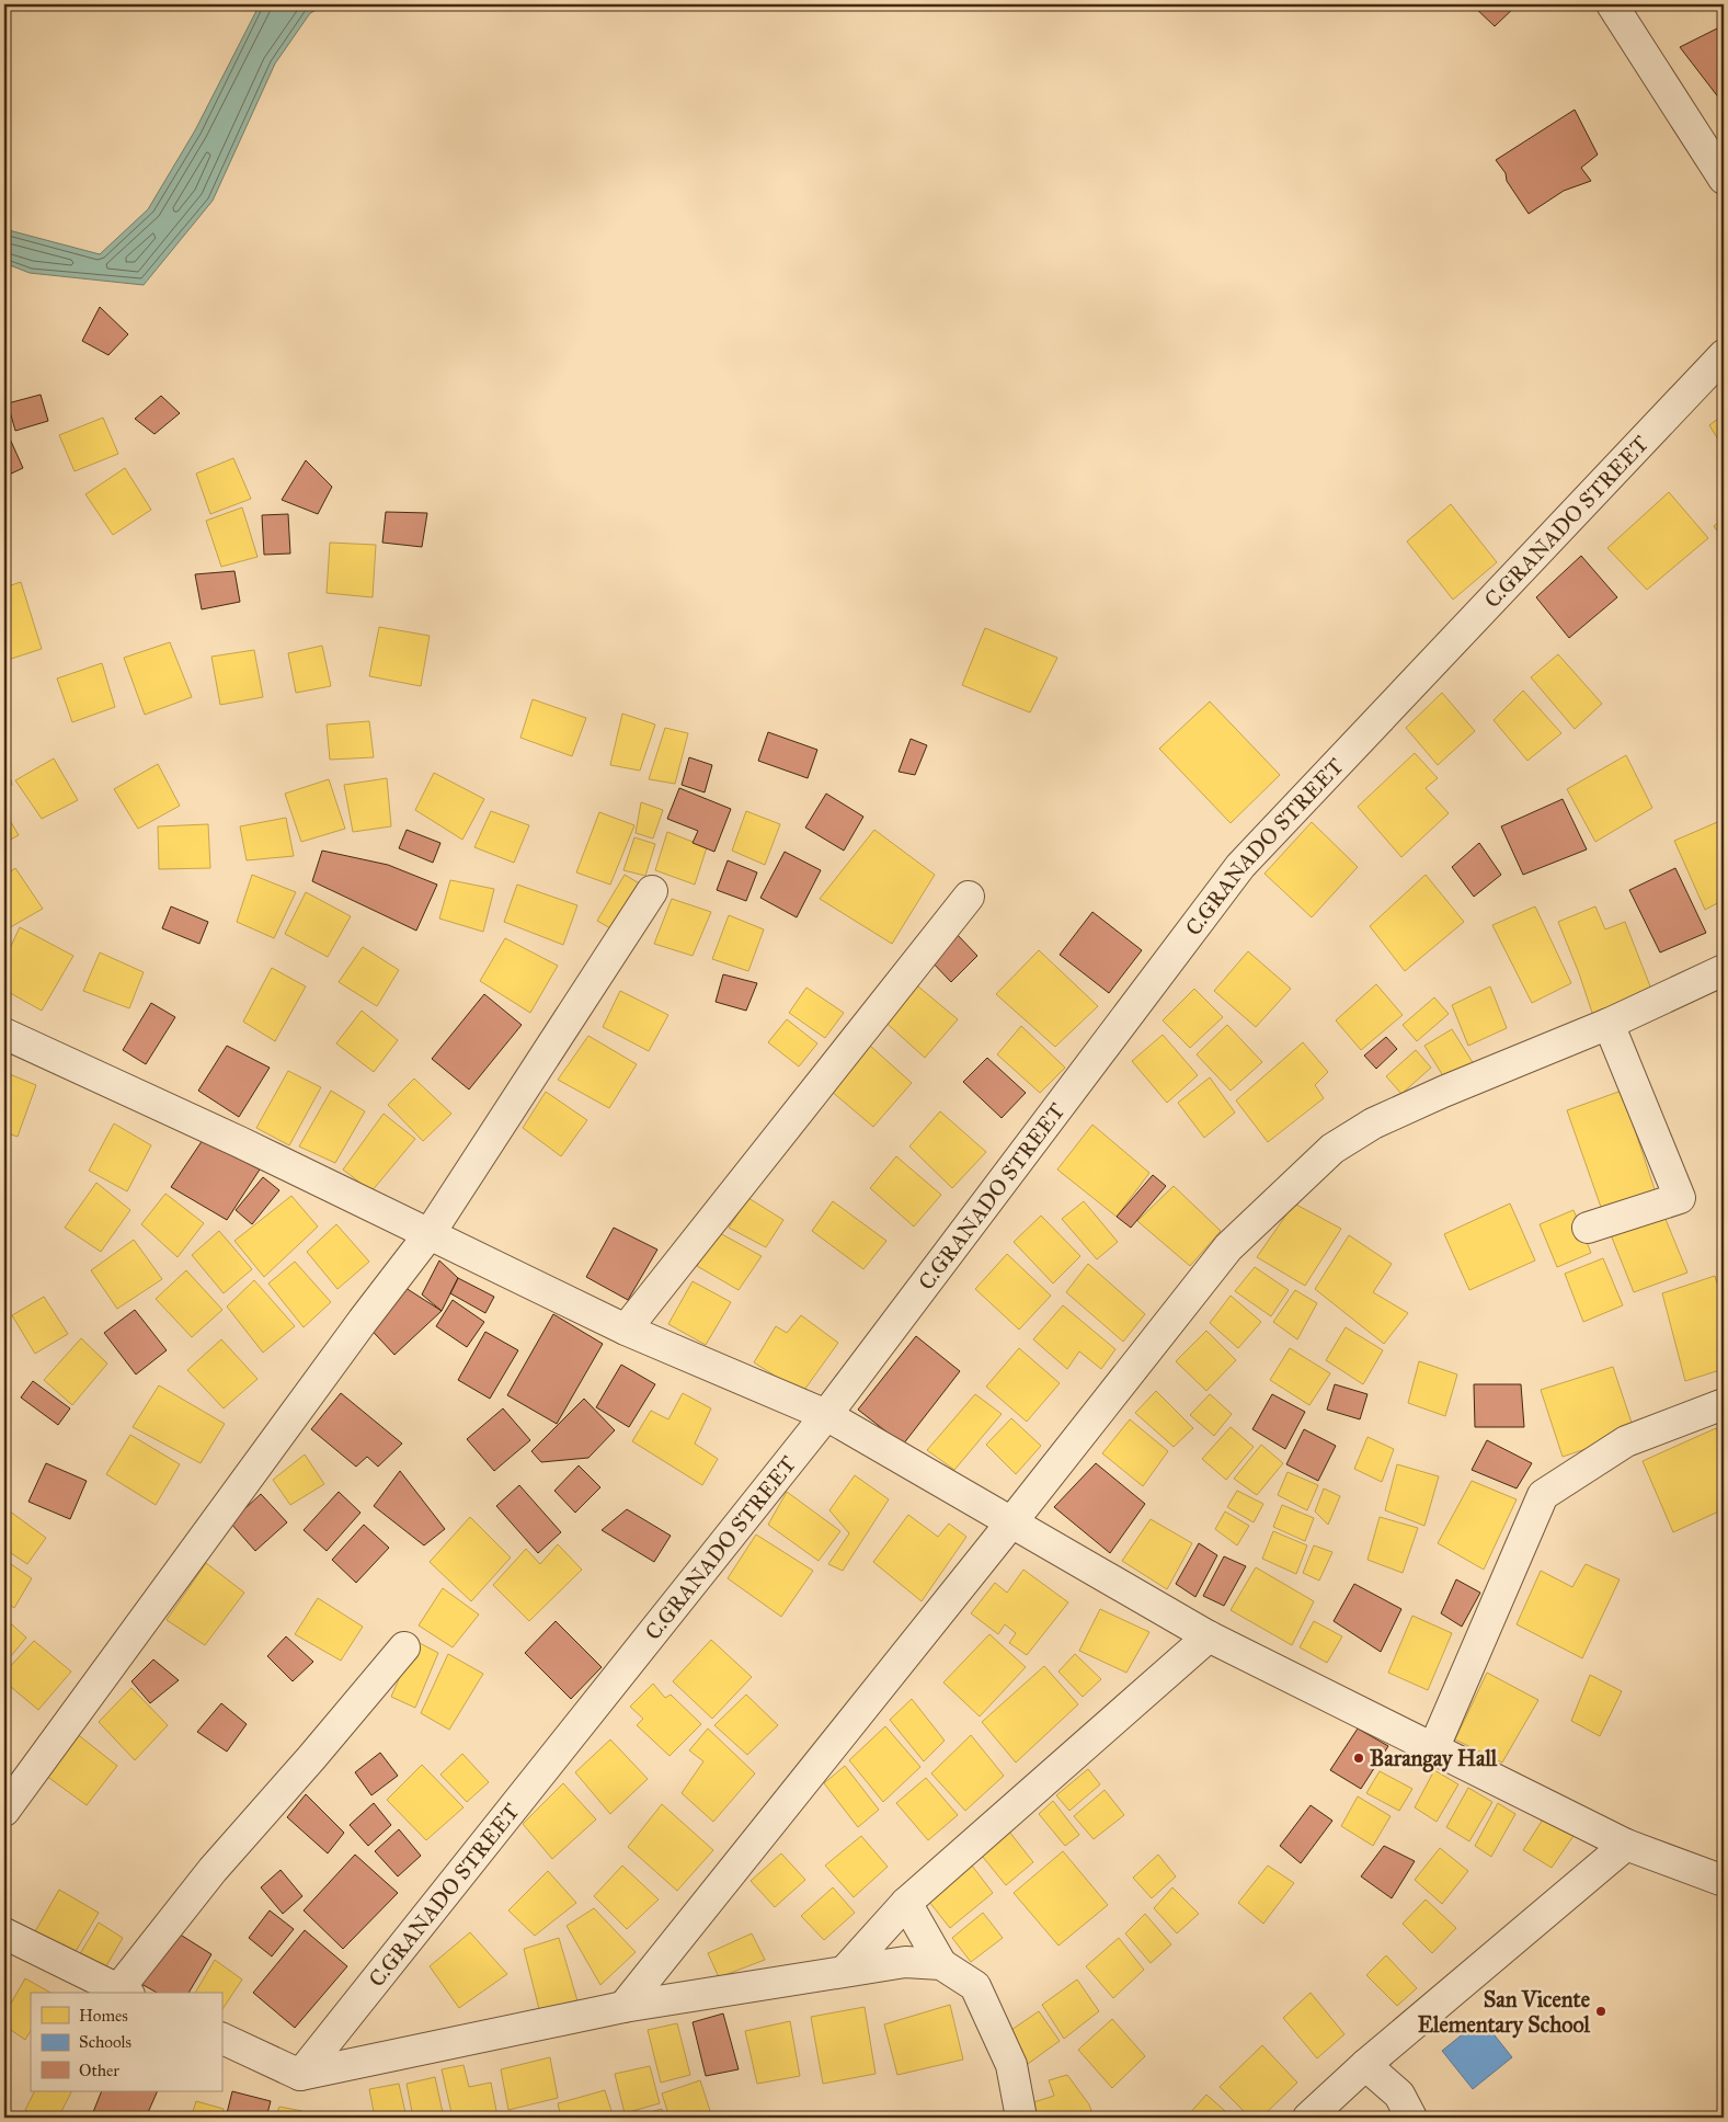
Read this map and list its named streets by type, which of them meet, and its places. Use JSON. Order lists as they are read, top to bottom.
{
  "streets": {
    "street": ["C.GRANADO STREET"]
  },
  "places": ["Barangay Hall", "San Vicente Elementary School"],
  "legend": ["Homes", "Schools", "Other"]
}
